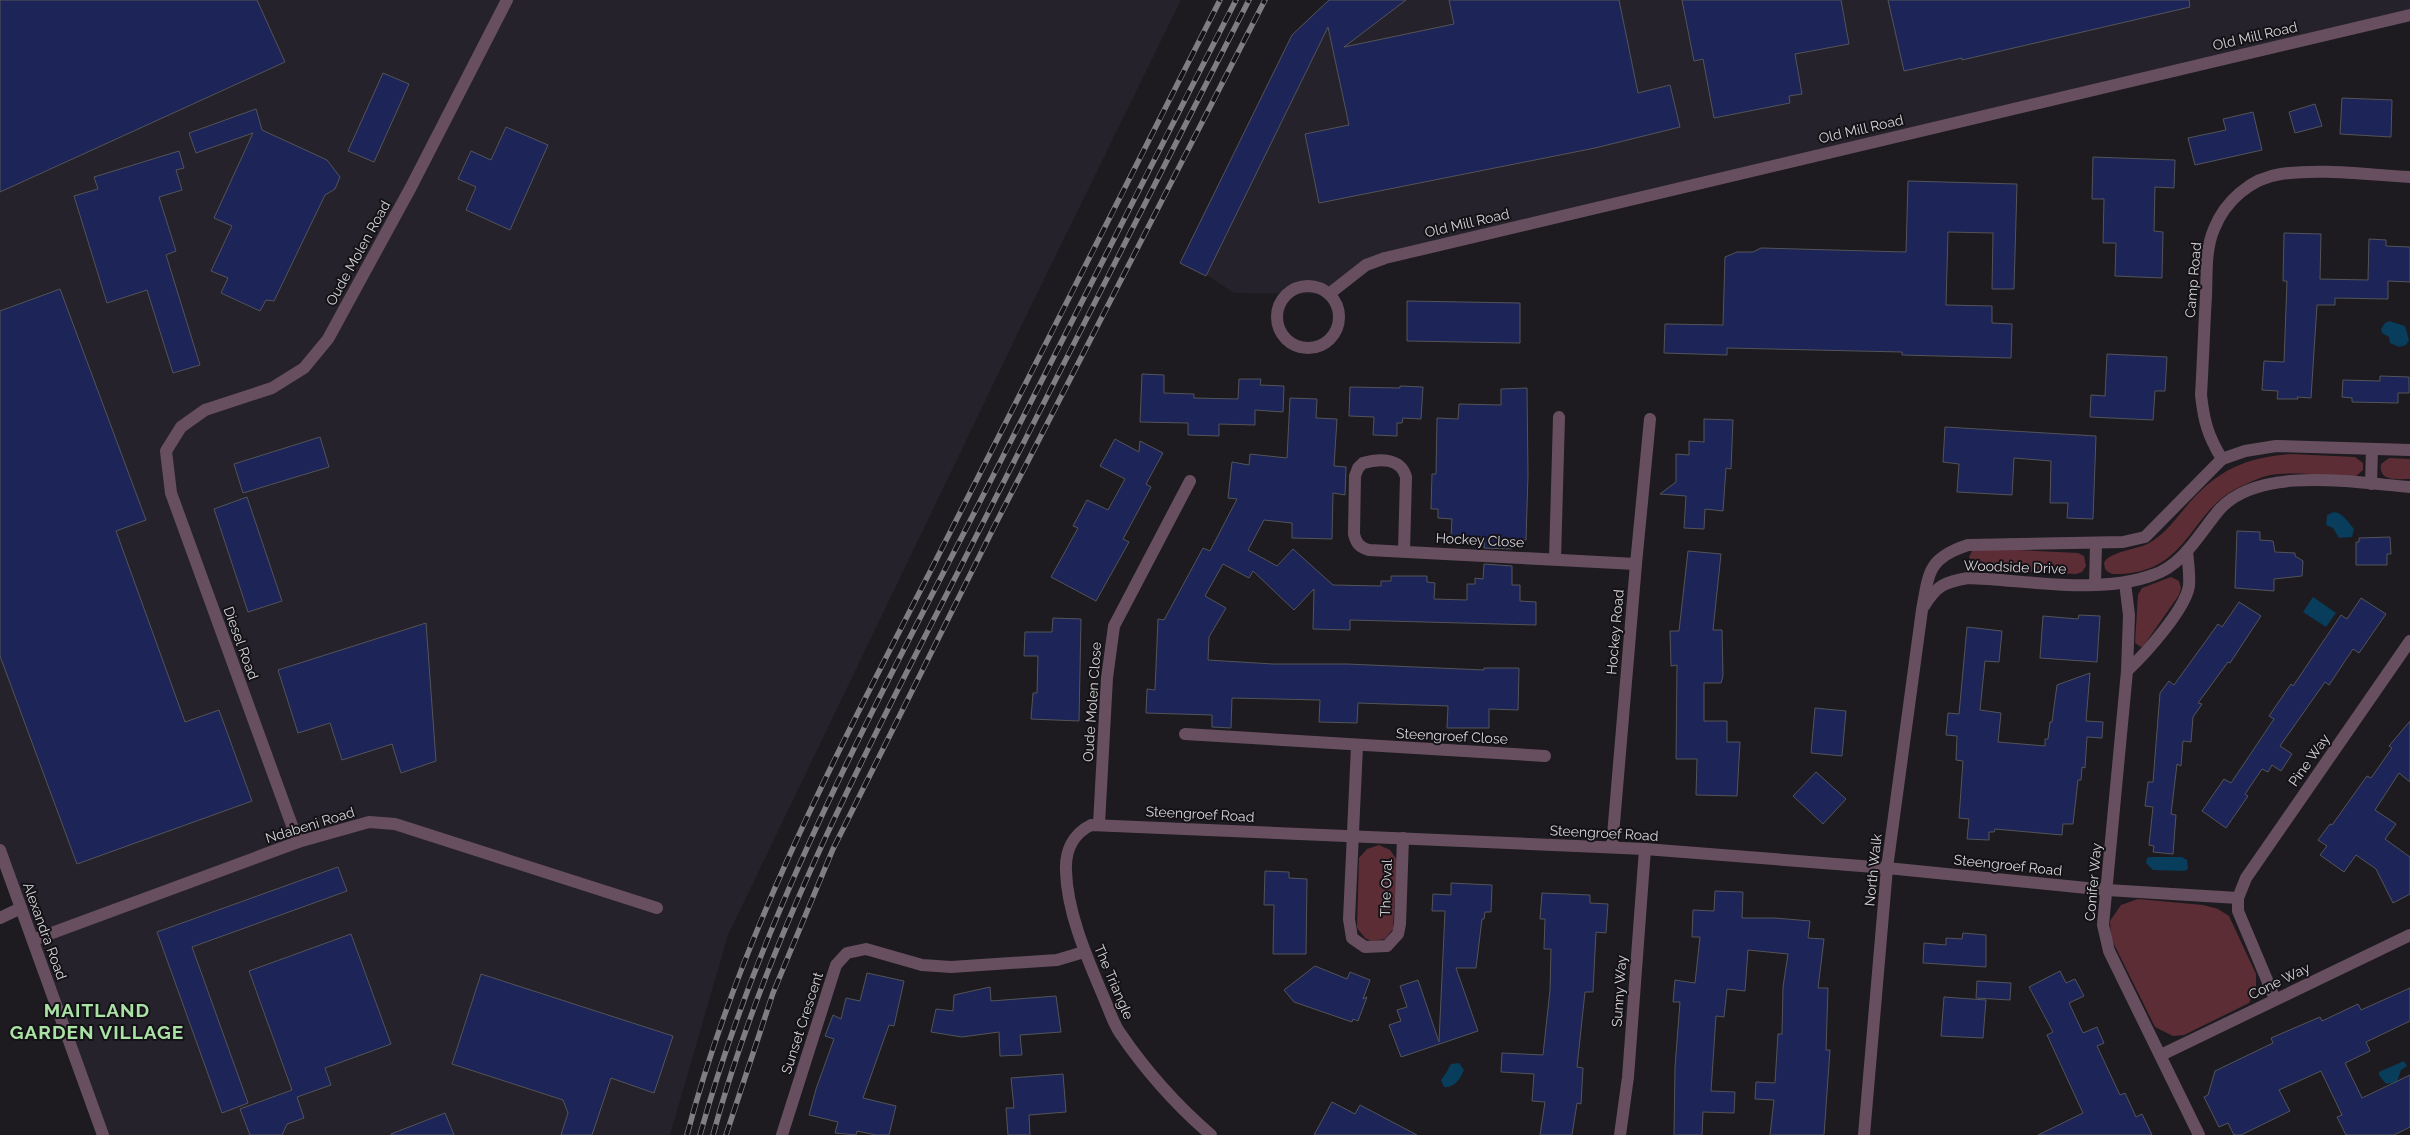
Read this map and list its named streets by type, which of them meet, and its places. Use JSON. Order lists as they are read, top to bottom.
{
  "streets": {
    "street": [
      "Old Mill Road",
      "Oude Molen Road",
      "Camp Road",
      "Hockey Close",
      "Woodside Drive",
      "Hockey Road",
      "Diesel Road",
      "Oude Molen Close",
      "Steengroef Close",
      "Pine Way",
      "Steengroef Road",
      "Ndabeni Road",
      "North Walk",
      "Conifer Way",
      "The Oval",
      "Alexandra Road",
      "Cone Way",
      "The Triangle",
      "Sunny Way",
      "Sunset Crescent"
    ]
  },
  "crossings": [
    ["Oude Molen Road", "Diesel Road"],
    ["Camp Road", "Woodside Drive"],
    ["Hockey Close", "Hockey Road"],
    ["Woodside Drive", "North Walk"],
    ["Woodside Drive", "Conifer Way"],
    ["Hockey Road", "Steengroef Road"],
    ["Diesel Road", "Ndabeni Road"],
    ["Oude Molen Close", "Steengroef Road"],
    ["Oude Molen Close", "The Triangle"],
    ["Steengroef Road", "North Walk"],
    ["Steengroef Road", "Conifer Way"],
    ["Steengroef Road", "The Oval"],
    ["Steengroef Road", "The Triangle"],
    ["Steengroef Road", "Sunny Way"],
    ["Ndabeni Road", "Alexandra Road"],
    ["Conifer Way", "Cone Way"],
    ["The Triangle", "Sunset Crescent"]
  ],
  "districts": ["MAITLAND GARDEN VILLAGE"]
}
